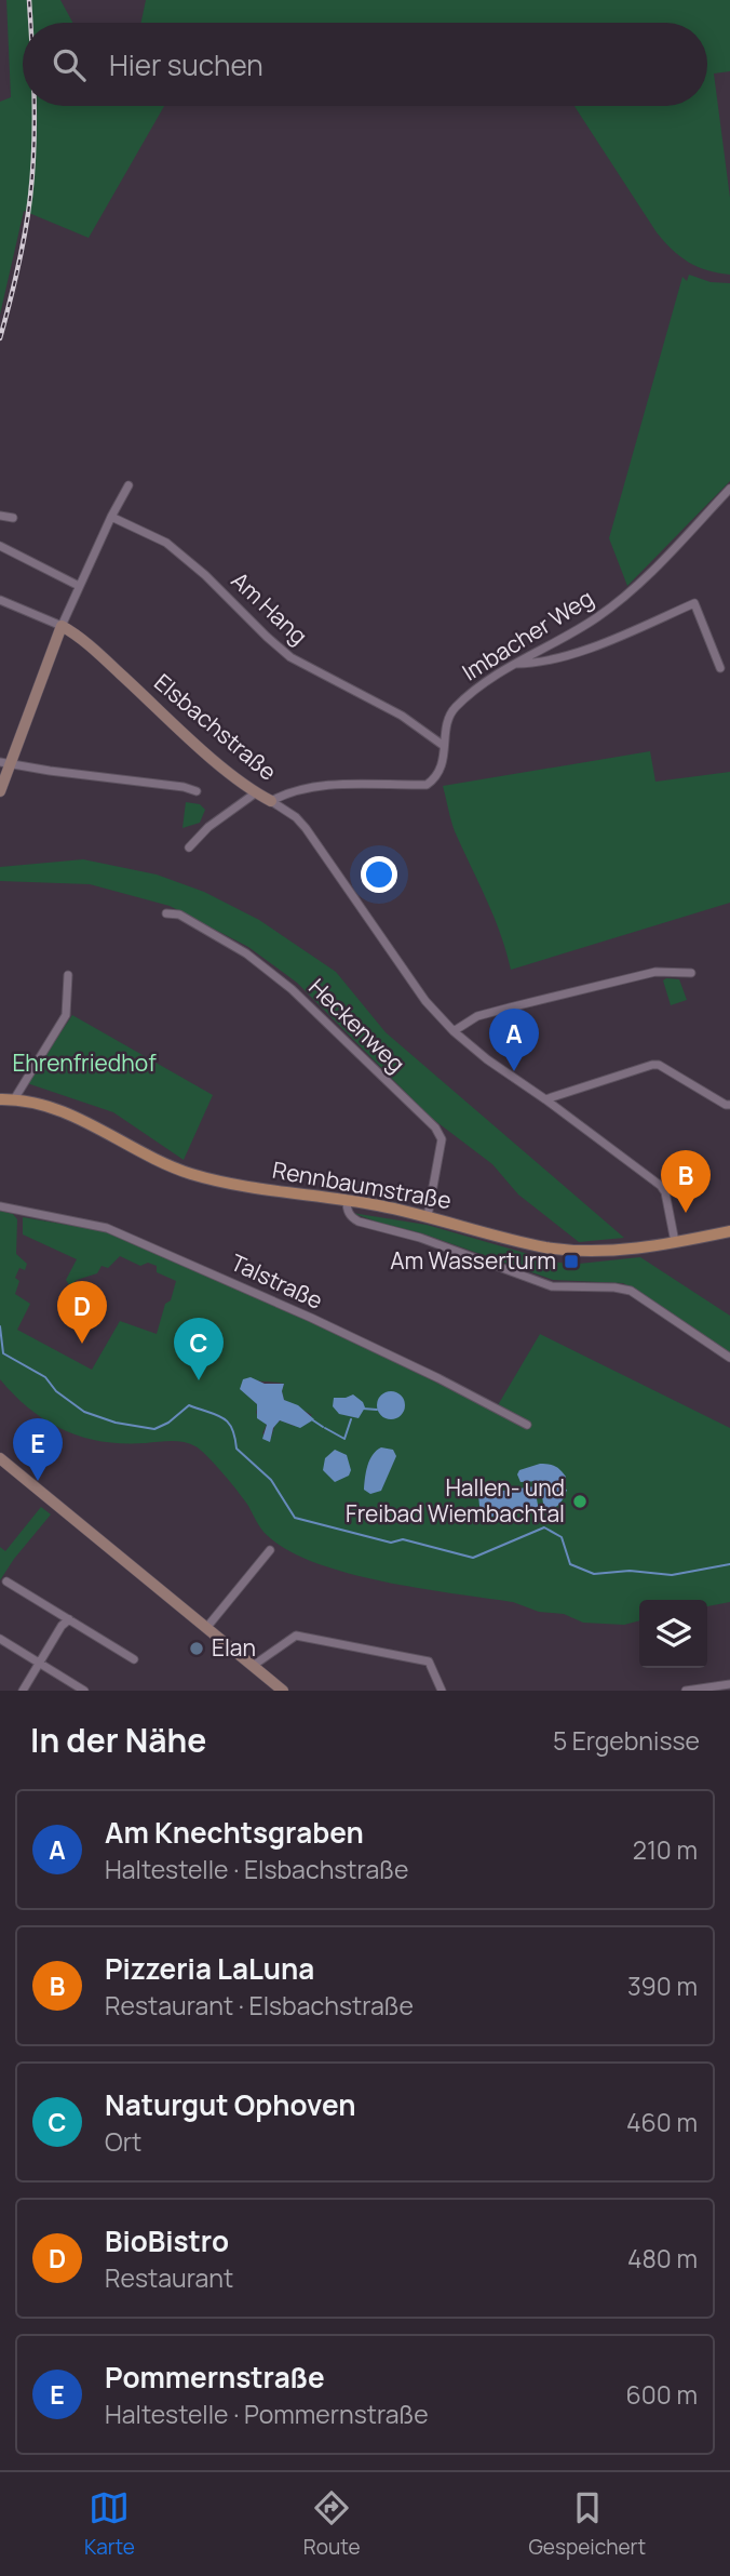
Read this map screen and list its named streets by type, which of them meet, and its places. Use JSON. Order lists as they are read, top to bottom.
{
  "streets": {
    "main road": ["Rennbaumstraße"],
    "street": [
      "Am Hang",
      "Imbacher Weg",
      "Elsbachstraße",
      "Heckenweg",
      "Talstraße"
    ]
  },
  "crossings": [
    ["Am Hang", "Imbacher Weg"],
    ["Imbacher Weg", "Elsbachstraße"],
    ["Elsbachstraße", "Rennbaumstraße"],
    ["Heckenweg", "Rennbaumstraße"]
  ],
  "parks": ["Ehrenfriedhof"],
  "places": {
    "transit": ["Am Wasserturm"],
    "other": ["Hallen- und Freibad Wiembachtal", "Elan"]
  },
  "page": {
    "search": "Hier suchen",
    "pins": [
      "A",
      "B",
      "D",
      "C",
      "E"
    ],
    "heading": ["In der Nähe", "5 Ergebnisse"],
    "list": [
      {
        "mark": "A",
        "name": "Am Knechtsgraben",
        "note": "Haltestelle · Elsbachstraße",
        "value": "210 m"
      },
      {
        "mark": "B",
        "name": "Pizzeria LaLuna",
        "note": "Restaurant · Elsbachstraße",
        "value": "390 m"
      },
      {
        "mark": "C",
        "name": "Naturgut Ophoven",
        "note": "Ort",
        "value": "460 m"
      },
      {
        "mark": "D",
        "name": "BioBistro",
        "note": "Restaurant",
        "value": "480 m"
      },
      {
        "mark": "E",
        "name": "Pommernstraße",
        "note": "Haltestelle · Pommernstraße",
        "value": "600 m"
      }
    ],
    "nav": ["Karte", "Route", "Gespeichert"]
  }
}
